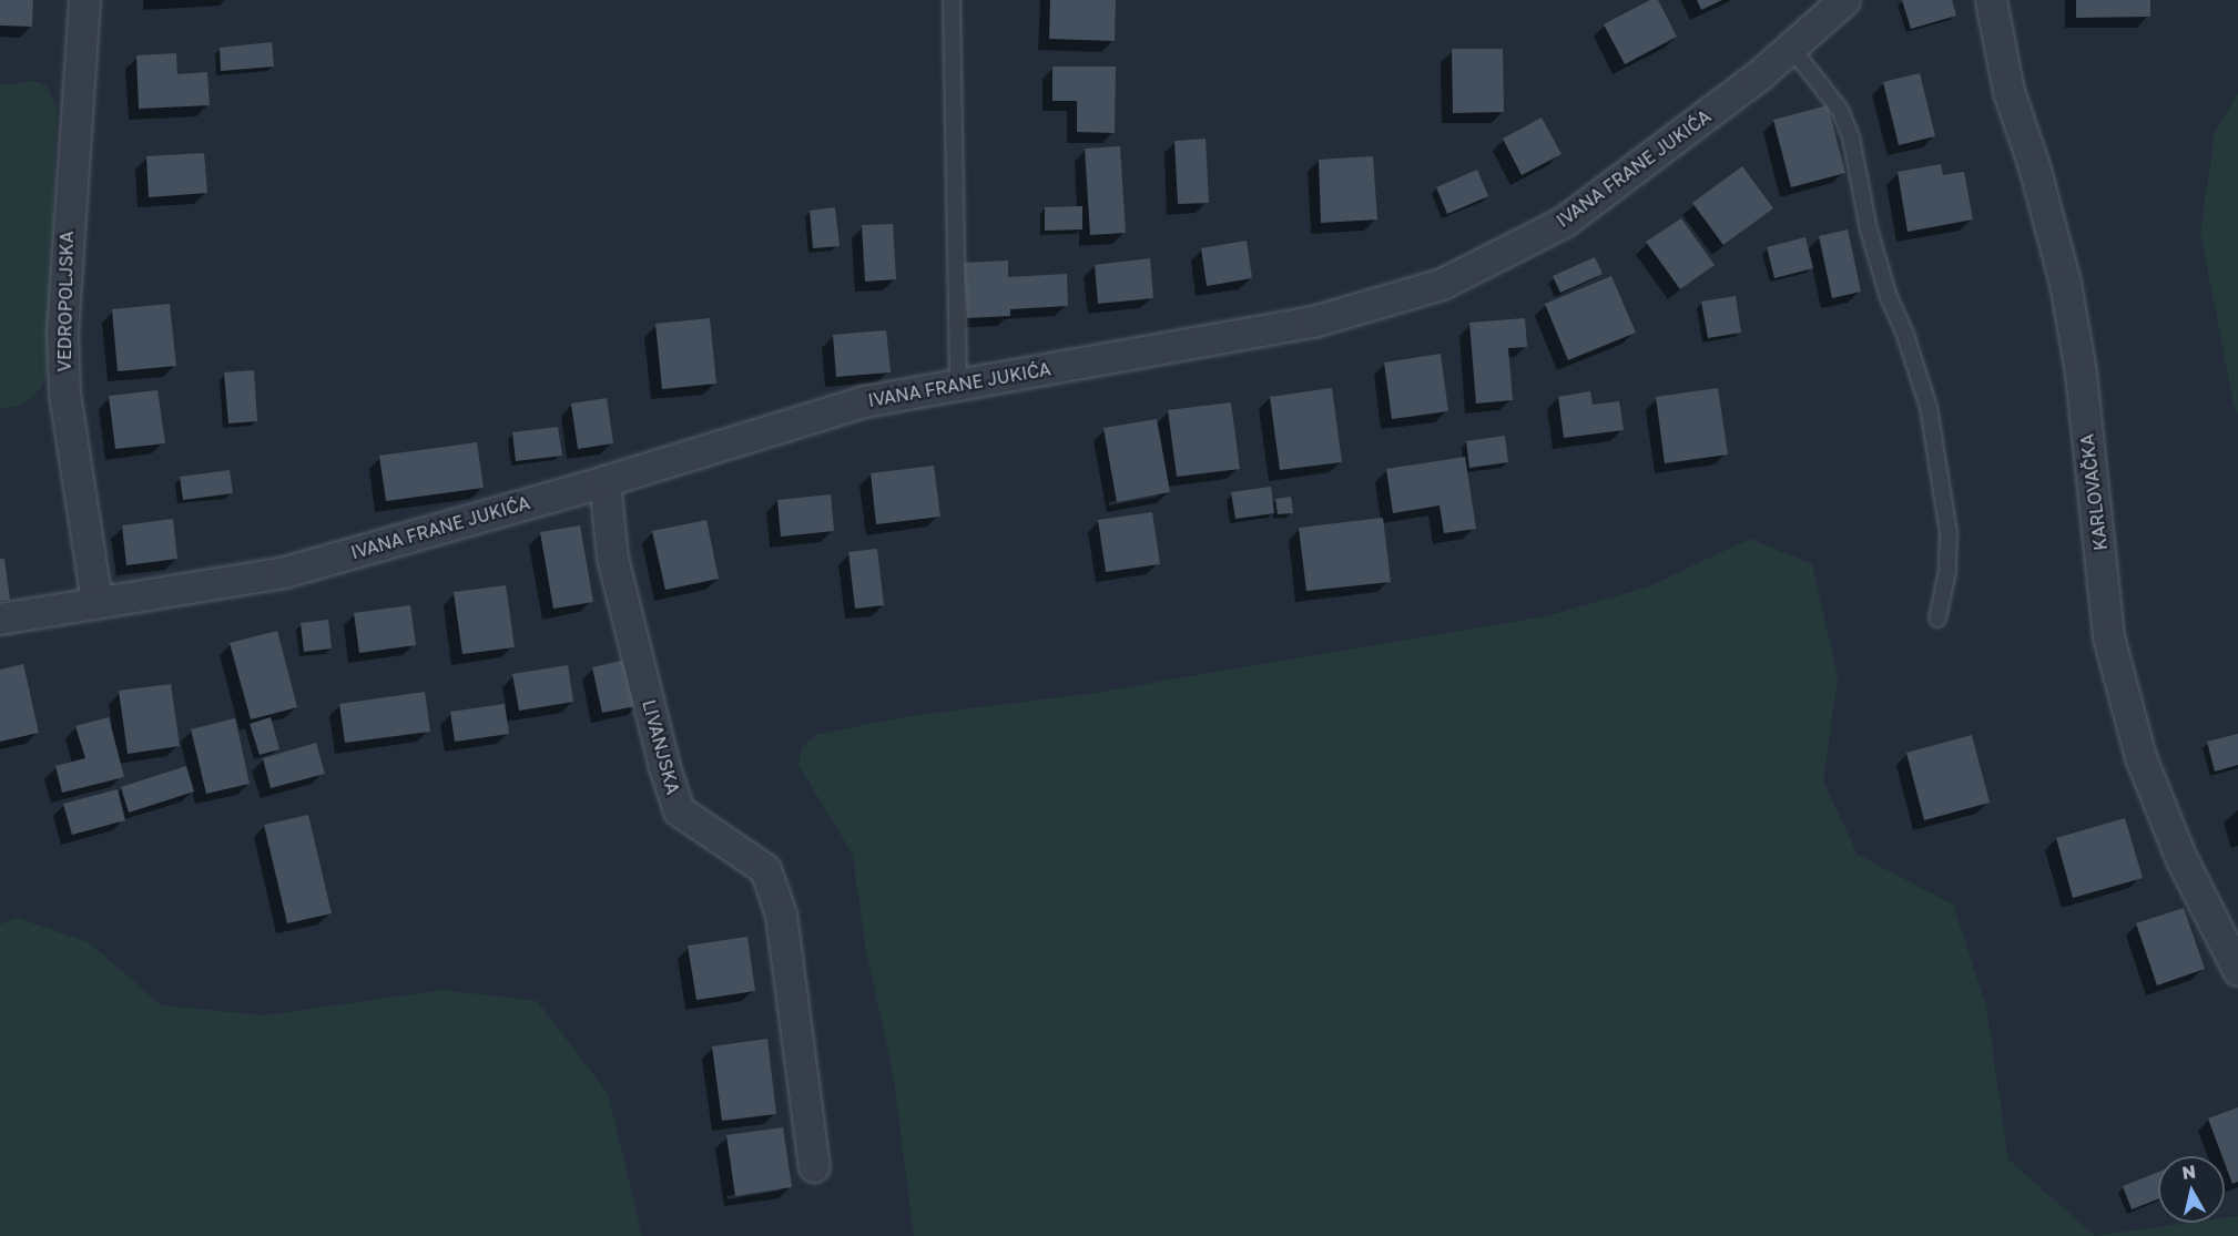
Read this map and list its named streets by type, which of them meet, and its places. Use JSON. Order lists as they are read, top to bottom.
{
  "streets": {
    "street": [
      "IVANA FRANE JUKIĆA",
      "VEDROPOLJSKA",
      "KARLOVAČKA",
      "LIVANJSKA"
    ]
  },
  "crossings": [
    ["IVANA FRANE JUKIĆA", "VEDROPOLJSKA"],
    ["IVANA FRANE JUKIĆA", "LIVANJSKA"]
  ],
  "north": "top"
}
